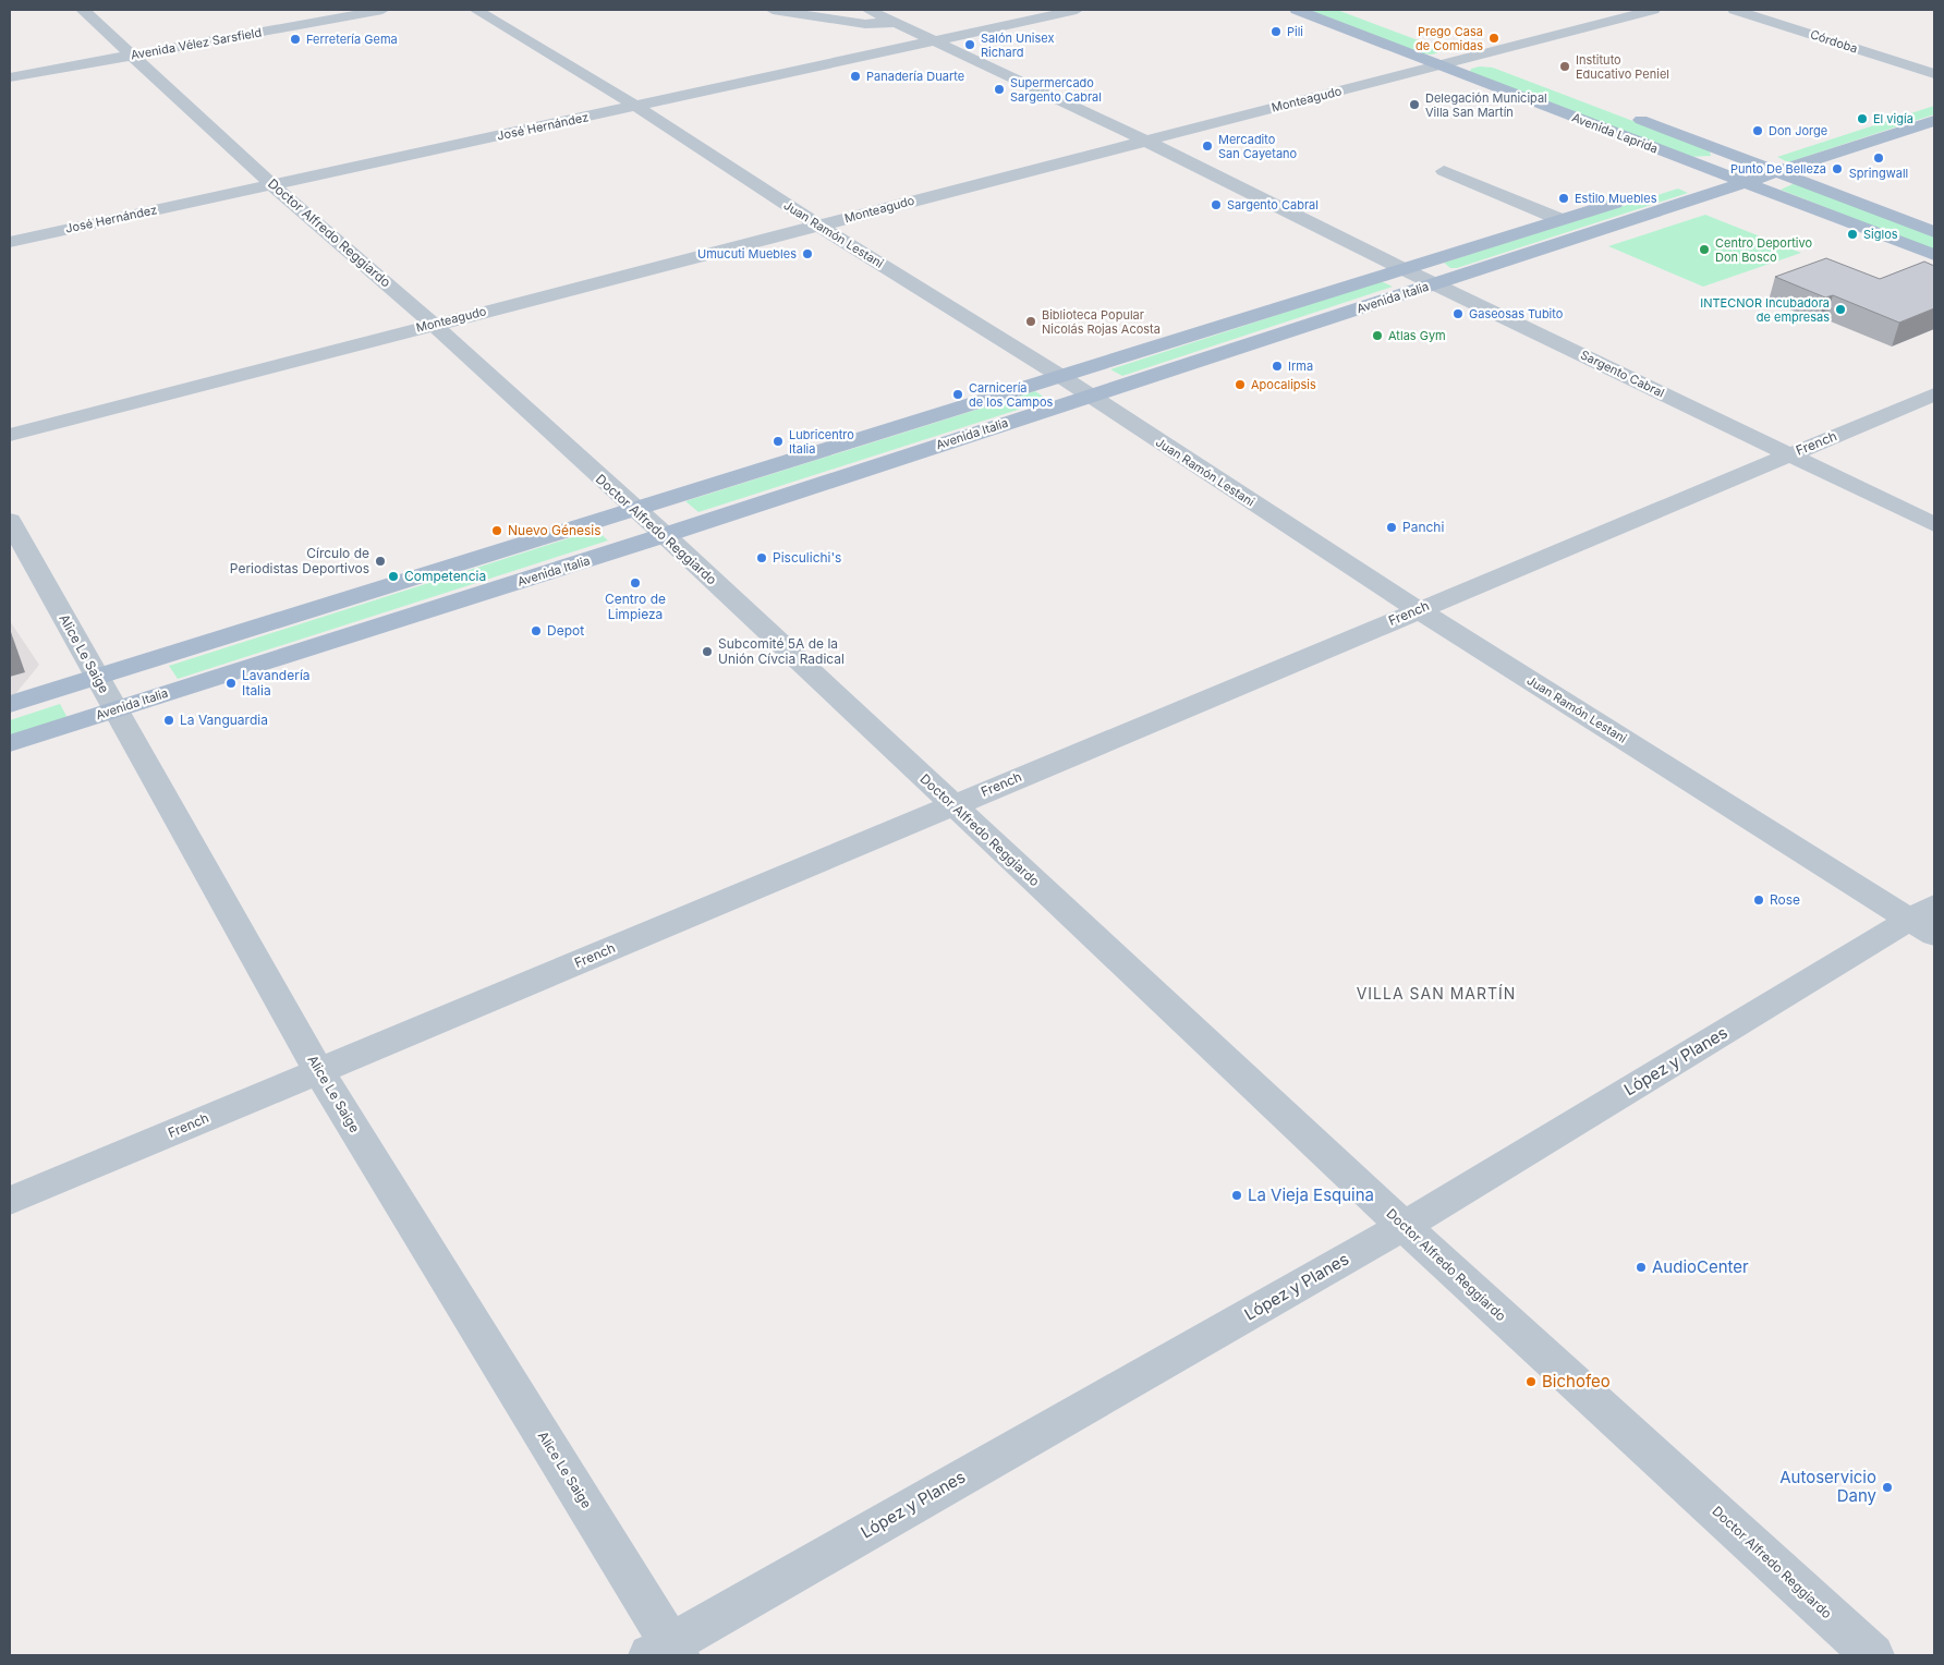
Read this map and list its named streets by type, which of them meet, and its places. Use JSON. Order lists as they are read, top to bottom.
{
  "streets": {
    "main road": ["Avenida Laprida", "Avenida Italia"],
    "street": [
      "Córdoba",
      "Avenida Vélez Sarsfield",
      "Monteagudo",
      "José Hernández",
      "Doctor Alfredo Reggiardo",
      "Juan Ramón Lestani",
      "Sargento Cabral",
      "French",
      "Alice Le Saige",
      "López y Planes"
    ]
  },
  "crossings": [
    ["Avenida Vélez Sarsfield", "Doctor Alfredo Reggiardo"],
    ["Monteagudo", "Avenida Laprida"],
    ["Monteagudo", "Doctor Alfredo Reggiardo"],
    ["Monteagudo", "Juan Ramón Lestani"],
    ["Monteagudo", "Sargento Cabral"],
    ["José Hernández", "Doctor Alfredo Reggiardo"],
    ["José Hernández", "Juan Ramón Lestani"],
    ["José Hernández", "Sargento Cabral"],
    ["Avenida Laprida", "Avenida Italia"],
    ["Doctor Alfredo Reggiardo", "Avenida Italia"],
    ["Doctor Alfredo Reggiardo", "French"],
    ["Doctor Alfredo Reggiardo", "López y Planes"],
    ["Juan Ramón Lestani", "Avenida Italia"],
    ["Juan Ramón Lestani", "French"],
    ["Juan Ramón Lestani", "López y Planes"],
    ["Avenida Italia", "Sargento Cabral"],
    ["Avenida Italia", "Alice Le Saige"],
    ["Sargento Cabral", "French"],
    ["French", "Alice Le Saige"],
    ["Alice Le Saige", "López y Planes"]
  ],
  "districts": ["VILLA SAN MARTÍN"],
  "places": [
    "Pili",
    "Prego Casa de Comidas",
    "Ferretería Gema",
    "Salón Unisex Richard",
    "Instituto Educativo Peniel",
    "Panadería Duarte",
    "Supermercado Sargento Cabral",
    "Delegación Municipal Villa San Martín",
    "El vigía",
    "Don Jorge",
    "Mercadito San Cayetano",
    "Springwall",
    "Punto De Belleza",
    "Estilo Muebles",
    "Sargento Cabral",
    "Siglos",
    "Centro Deportivo Don Bosco",
    "Umucuti Muebles",
    "INTECNOR Incubadora de empresas",
    "Gaseosas Tubito",
    "Biblioteca Popular Nicolás Rojas Acosta",
    "Atlas Gym",
    "Irma",
    "Apocalipsis",
    "Carnicería de los Campos",
    "Lubricentro Italia",
    "Panchi",
    "Nuevo Génesis",
    "Pisculichi's",
    "Círculo de Periodistas Deportivos",
    "Competencia",
    "Centro de Limpieza",
    "Depot",
    "Subcomité 5A de la Unión Cívcia Radical",
    "Lavandería Italia",
    "La Vanguardia",
    "Rose",
    "La Vieja Esquina",
    "AudioCenter",
    "Bichofeo",
    "Autoservicio Dany"
  ]
}
